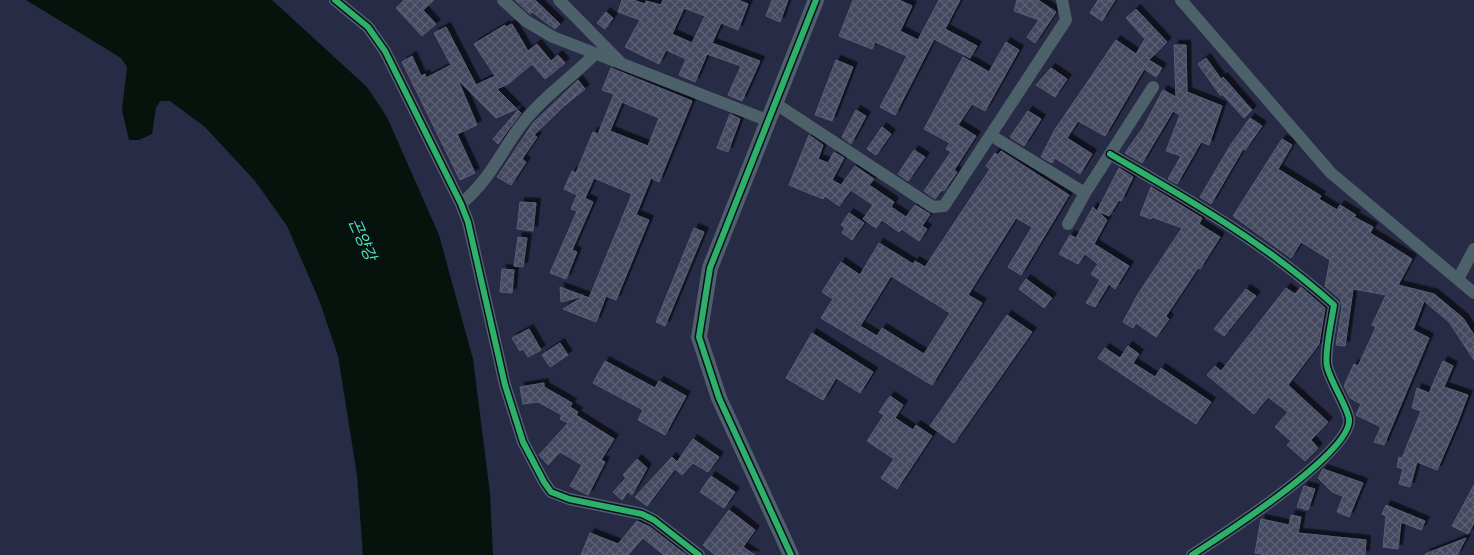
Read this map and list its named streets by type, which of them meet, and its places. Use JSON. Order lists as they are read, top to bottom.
{
  "water": ["곤양강"]
}
